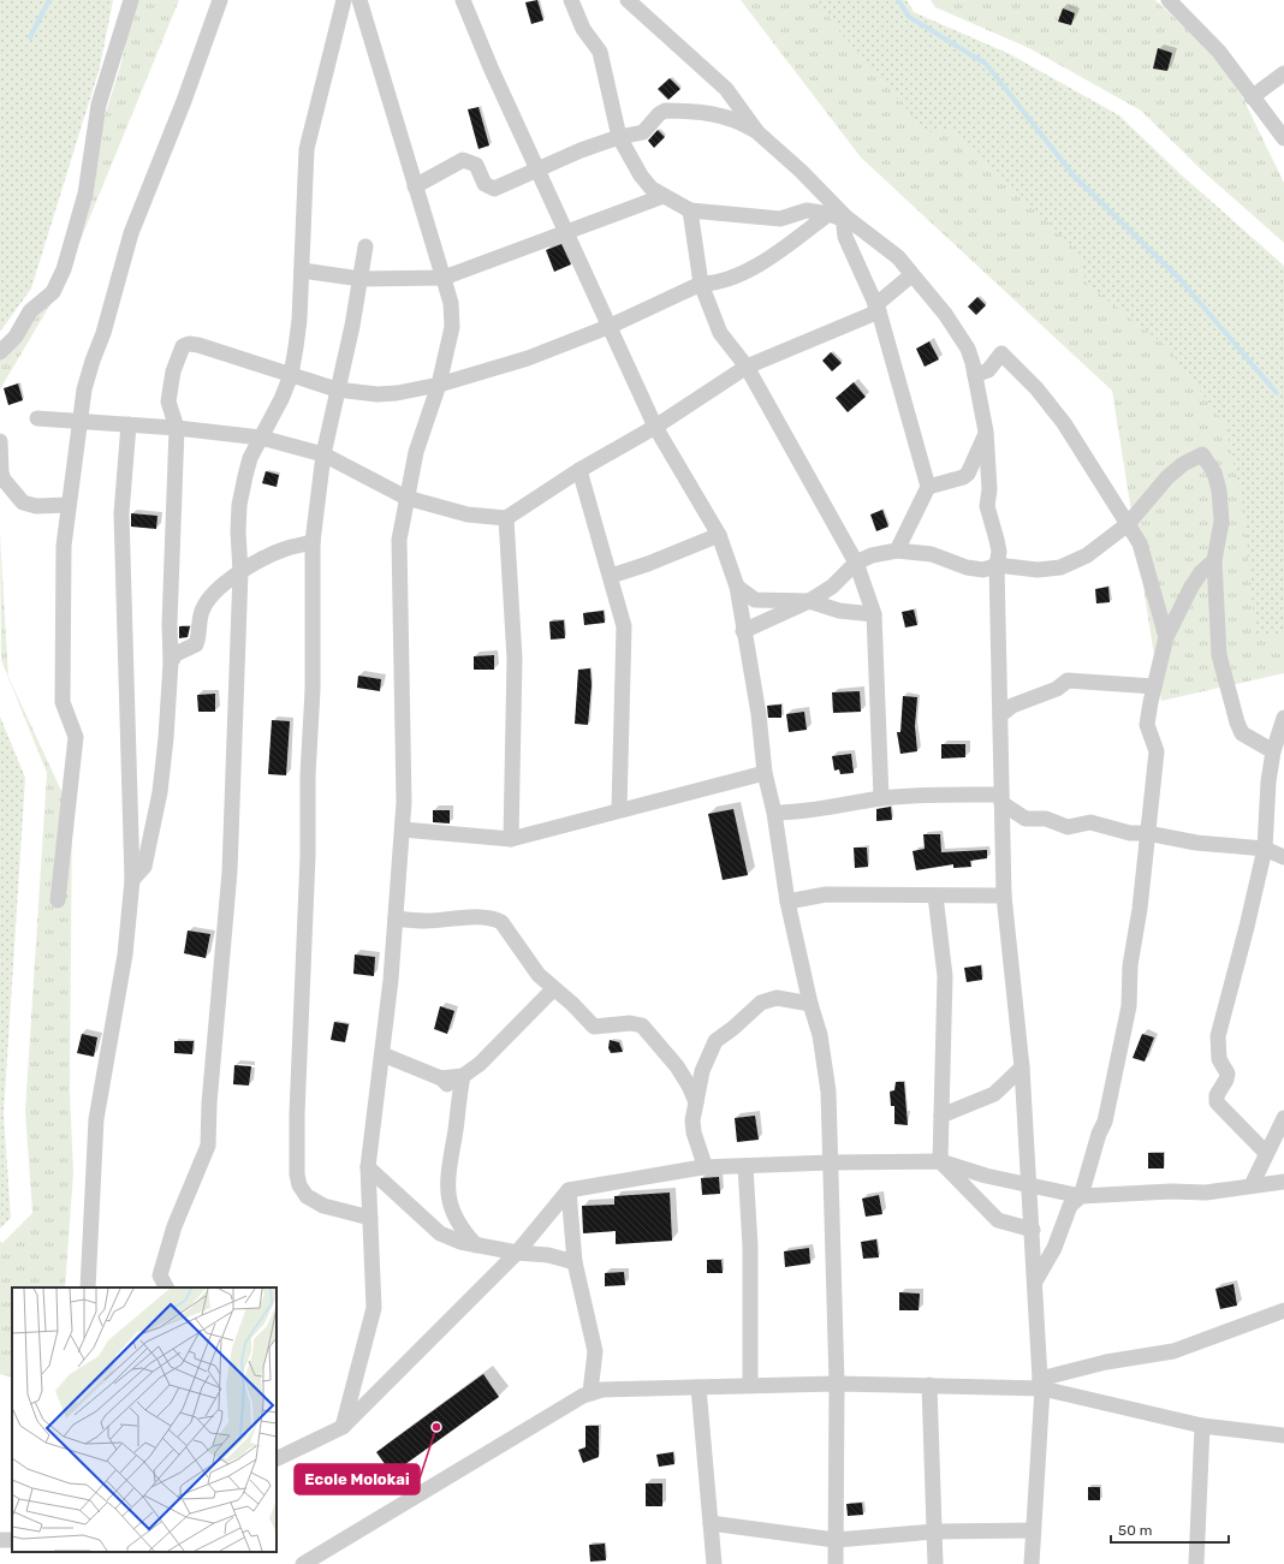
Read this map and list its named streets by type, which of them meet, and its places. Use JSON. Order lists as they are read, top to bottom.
{
  "places": ["Ecole Molokai"],
  "scale_bar": "50 m"
}
